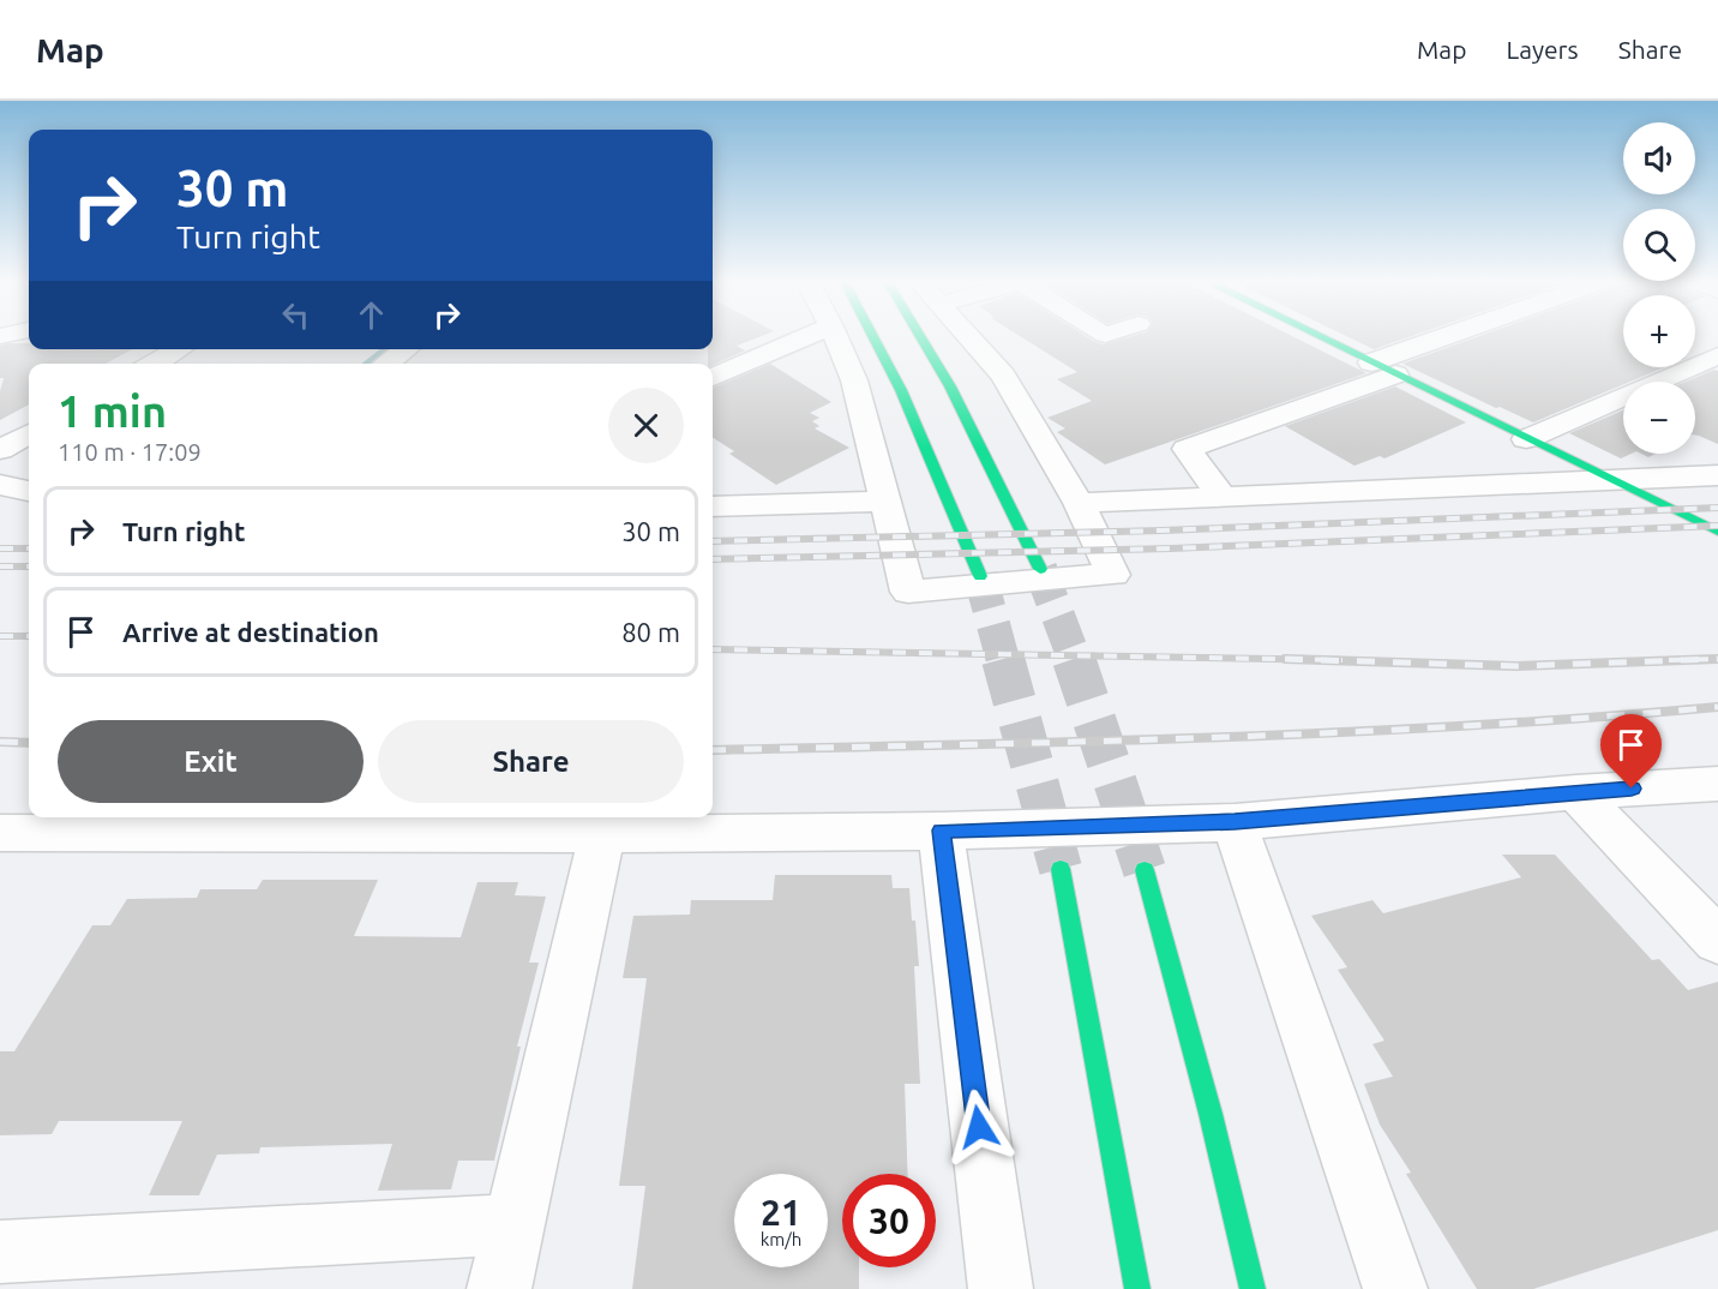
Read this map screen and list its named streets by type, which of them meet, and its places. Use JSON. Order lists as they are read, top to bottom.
{
  "page": {
    "header": "Map",
    "nav": ["Map", "Layers", "Share"],
    "map_buttons": ["+", "−"],
    "turn": ["30 m", "Turn right"],
    "heading": ["1 min", "110 m · 17:09"],
    "list": [
      {
        "name": "Turn right",
        "value": "30 m"
      },
      {
        "name": "Arrive at destination",
        "value": "80 m"
      }
    ],
    "buttons": ["Exit", "Share"],
    "speed": "21 km/h",
    "limit": "30"
  }
}
